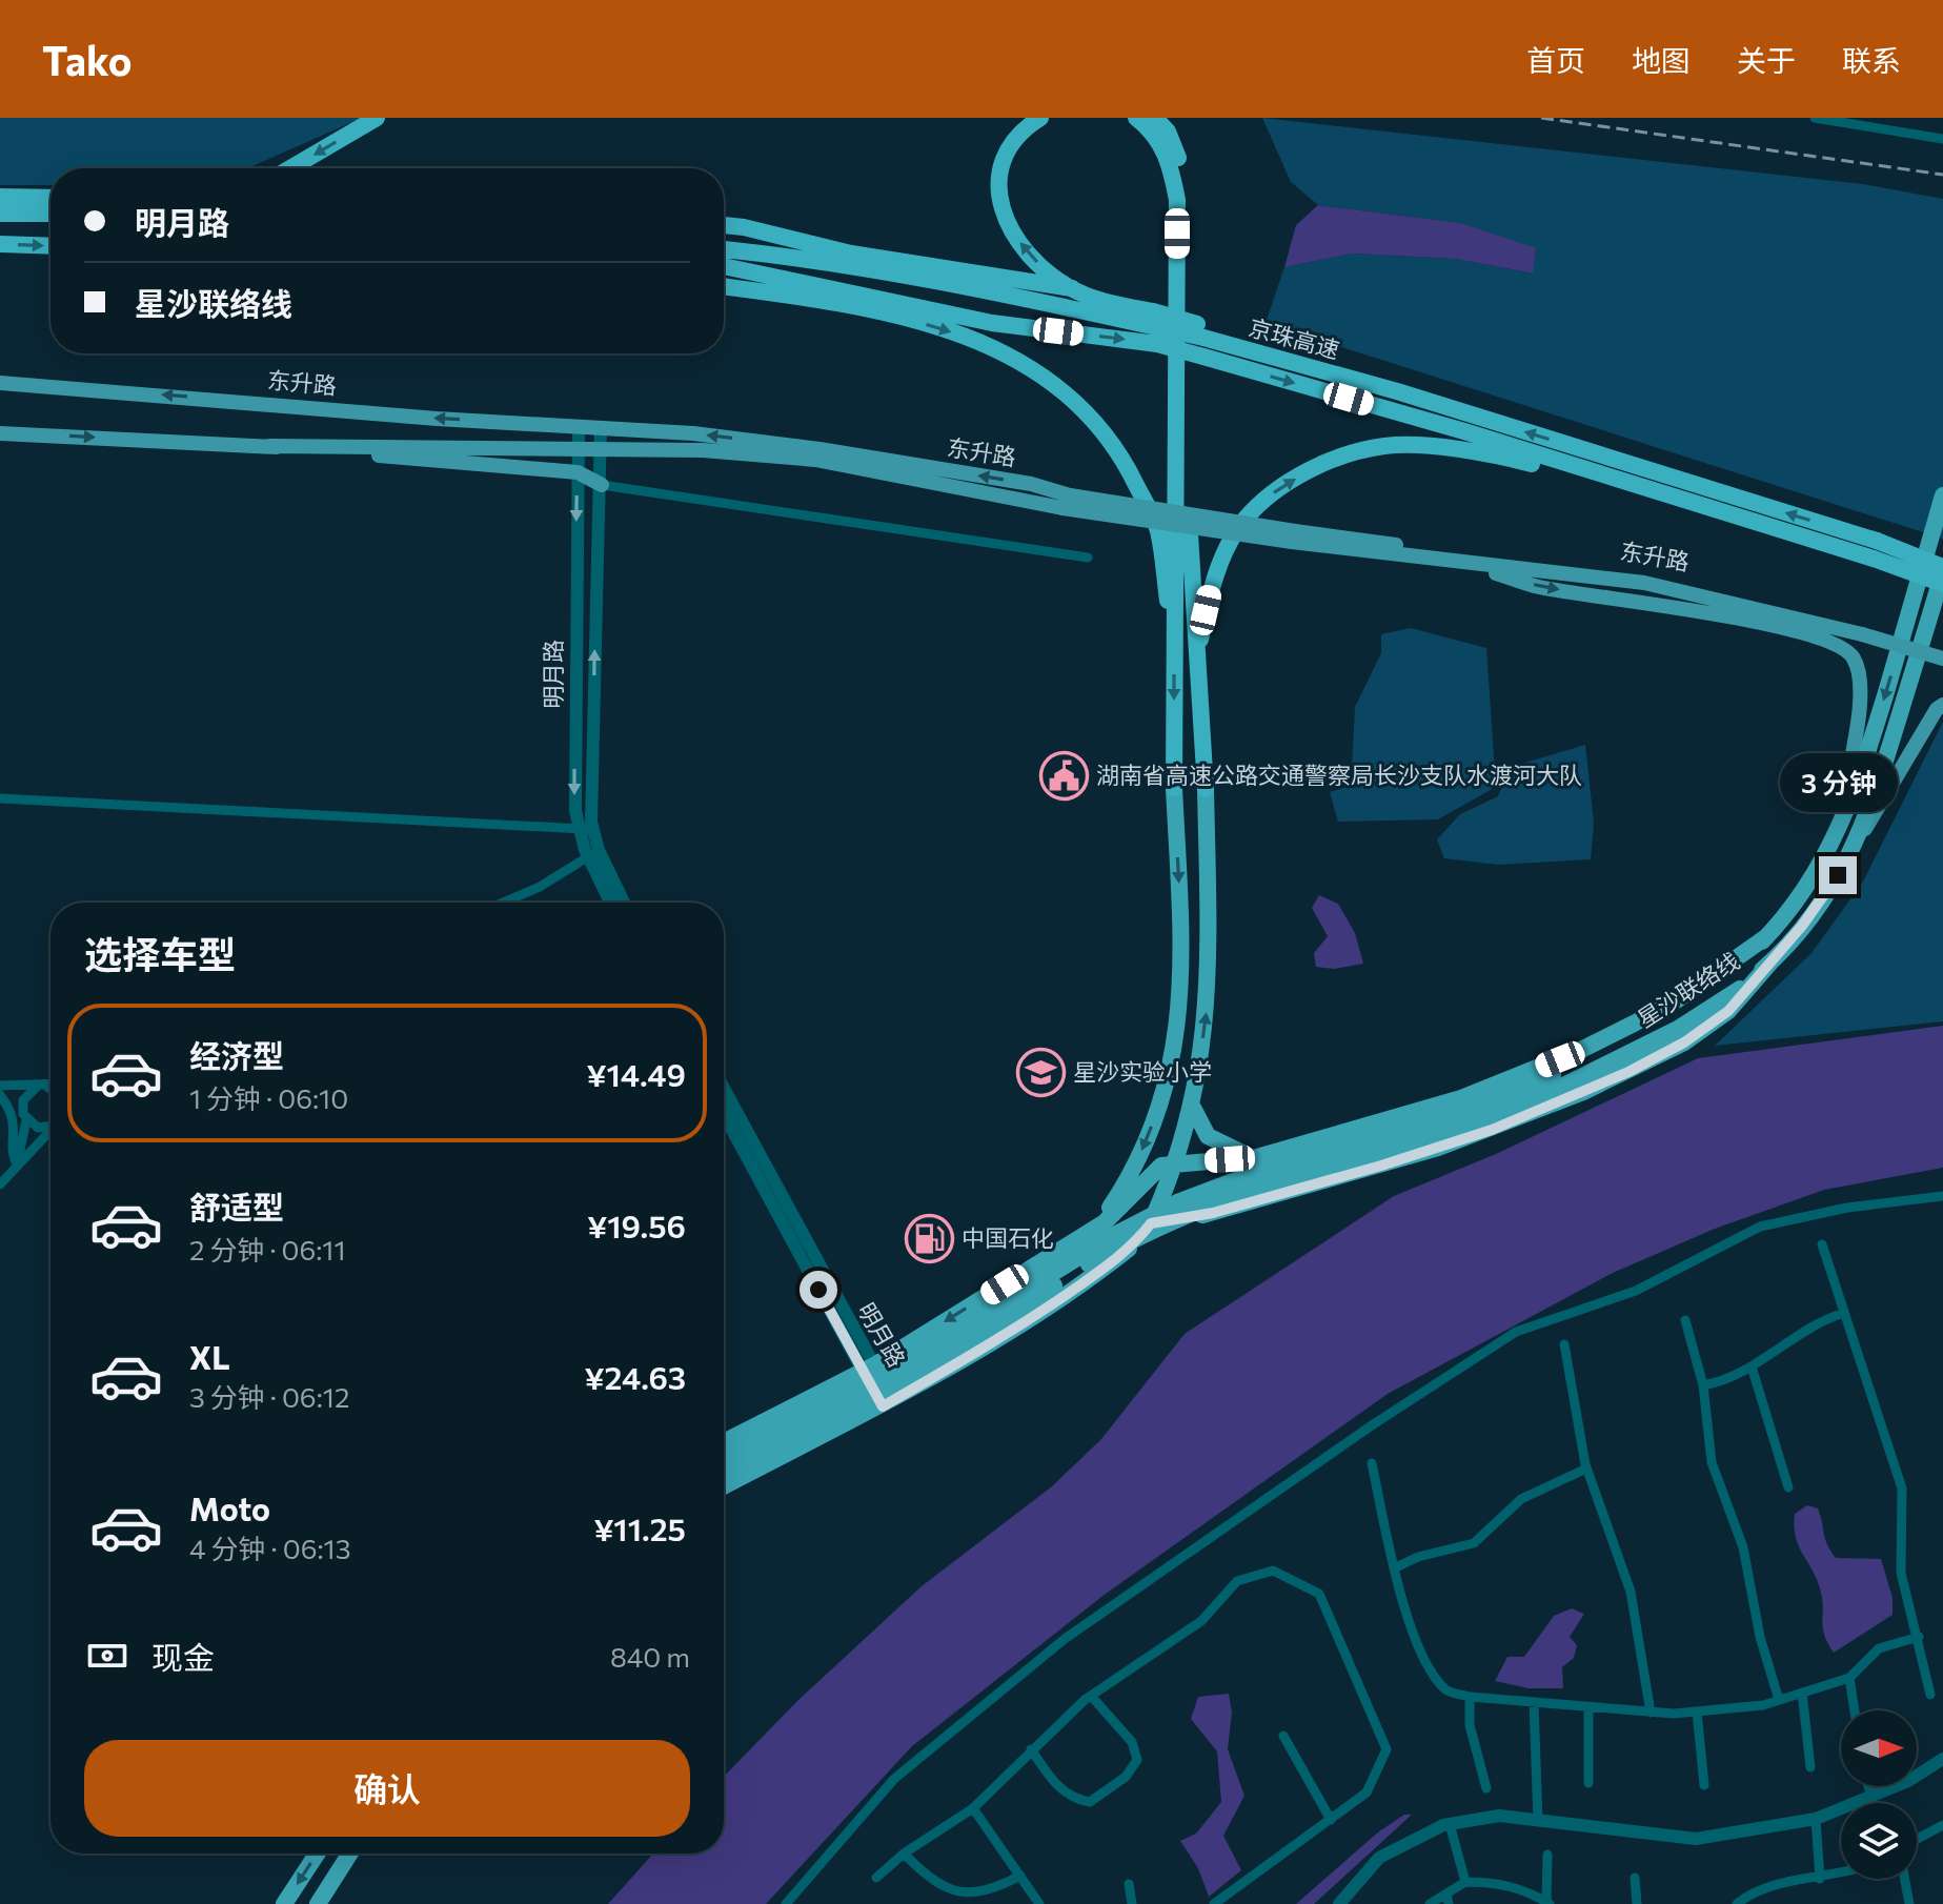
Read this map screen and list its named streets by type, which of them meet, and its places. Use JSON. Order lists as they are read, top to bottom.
{
  "streets": {
    "highway": ["京珠高速", "星沙联络线"],
    "main road": ["东升路"],
    "street": ["明月路"]
  },
  "crossings": [
    ["京珠高速", "星沙联络线"],
    ["东升路", "明月路"]
  ],
  "places": {
    "public building": ["湖南省高速公路交通警察局长沙支队水渡河大队"],
    "school or university": ["星沙实验小学"],
    "fuel station": ["中国石化"]
  },
  "north": "right",
  "page": {
    "header": "Tako",
    "nav": [
      "首页",
      "地图",
      "关于",
      "联系"
    ],
    "banner": ["明月路", "星沙联络线"],
    "bubble": "3 分钟",
    "heading": "选择车型",
    "list": [
      {
        "name": "经济型",
        "note": "1 分钟 · 06:10",
        "value": "¥14.49"
      },
      {
        "name": "舒适型",
        "note": "2 分钟 · 06:11",
        "value": "¥19.56"
      },
      {
        "name": "XL",
        "note": "3 分钟 · 06:12",
        "value": "¥24.63"
      },
      {
        "name": "Moto",
        "note": "4 分钟 · 06:13",
        "value": "¥11.25"
      }
    ],
    "pay": ["现金", "840 m"],
    "buttons": "确认"
  }
}
